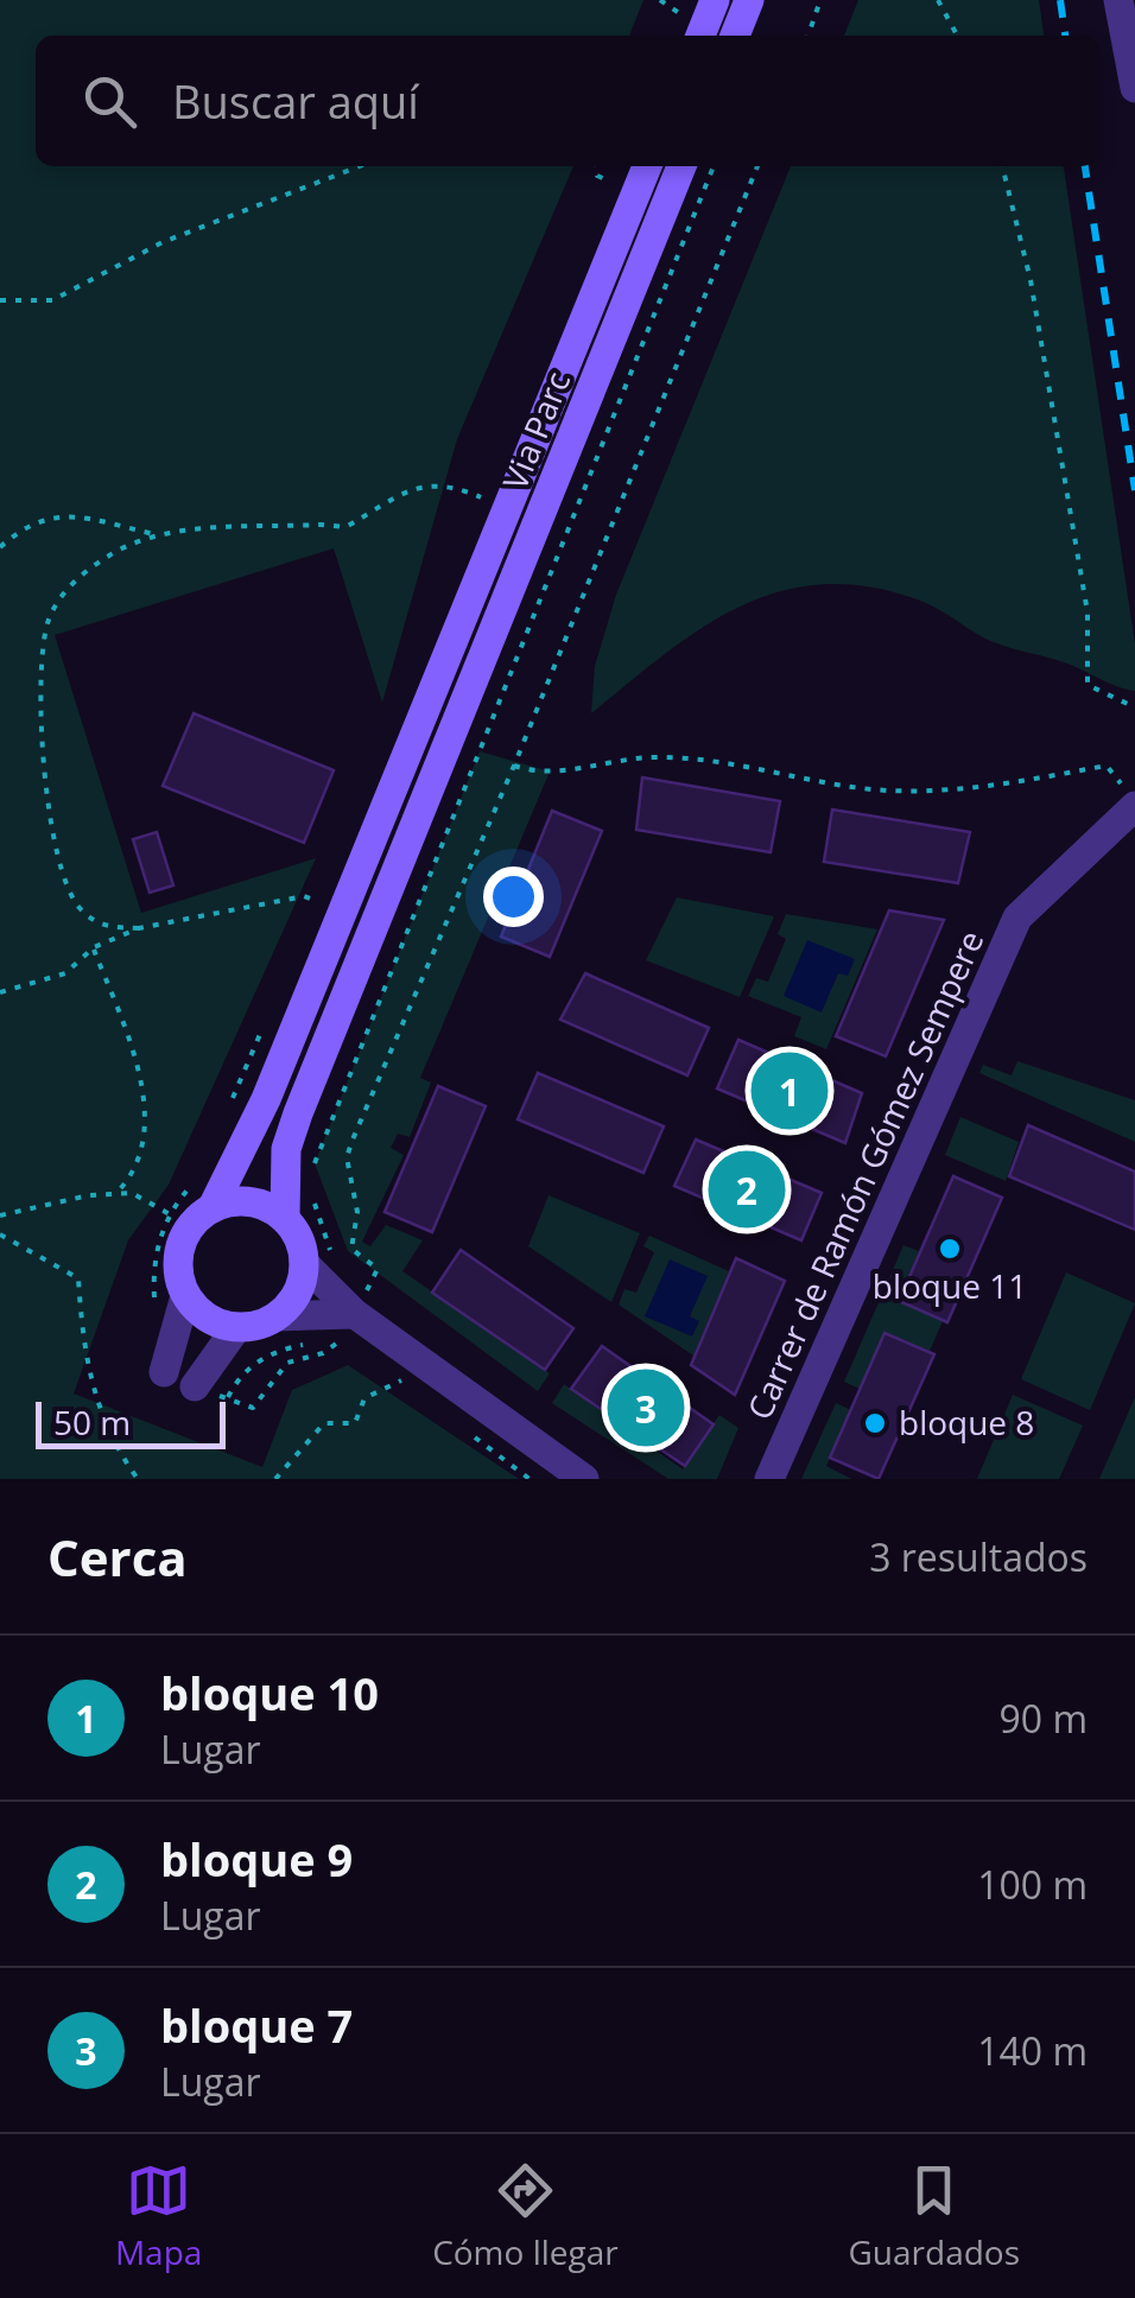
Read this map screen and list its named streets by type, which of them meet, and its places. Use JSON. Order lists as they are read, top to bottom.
{
  "streets": {
    "main road": ["Via Parc"],
    "street": ["Carrer de Ramón Gómez Sempere"]
  },
  "places": ["bloque 11", "bloque 8"],
  "scale_bar": "50 m",
  "page": {
    "search": "Buscar aquí",
    "pins": ["1", "2", "3"],
    "scale": "50 m",
    "heading": ["Cerca", "3 resultados"],
    "list": [
      {
        "mark": "1",
        "name": "bloque 10",
        "note": "Lugar",
        "value": "90 m"
      },
      {
        "mark": "2",
        "name": "bloque 9",
        "note": "Lugar",
        "value": "100 m"
      },
      {
        "mark": "3",
        "name": "bloque 7",
        "note": "Lugar",
        "value": "140 m"
      }
    ],
    "nav": ["Mapa", "Cómo llegar", "Guardados"]
  }
}
